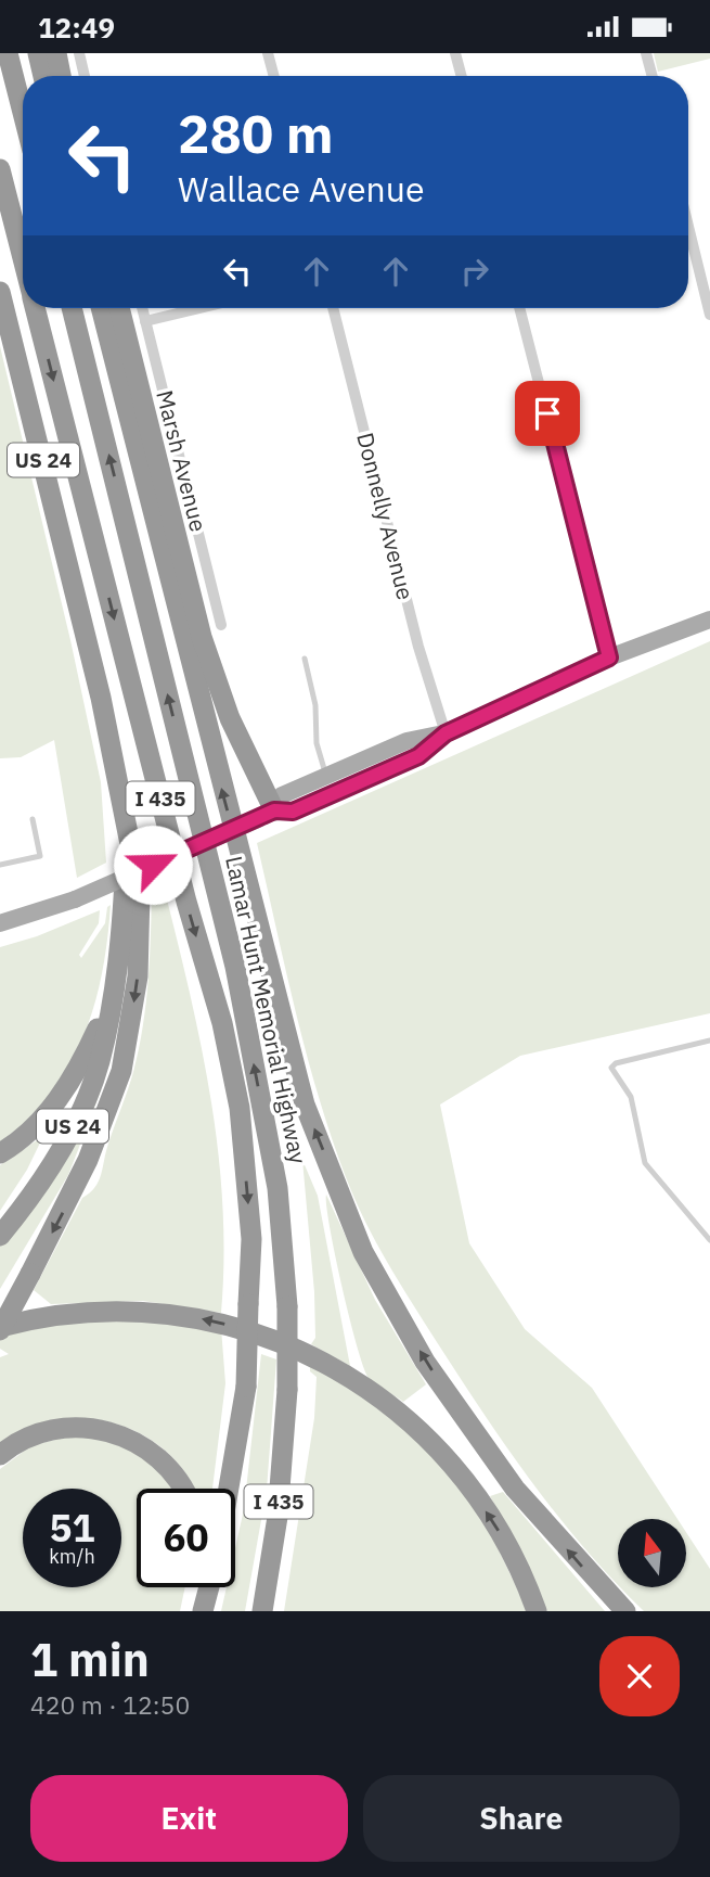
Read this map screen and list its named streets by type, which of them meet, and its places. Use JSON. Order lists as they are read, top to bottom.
{
  "streets": {
    "highway": ["US 24", "I 435", "Lamar Hunt Memorial Highway"],
    "street": ["Marsh Avenue", "Donnelly Avenue"]
  },
  "north": "top",
  "page": {
    "status": "12:49",
    "turn": ["280 m", "Wallace Avenue"],
    "speed": "51 km/h",
    "limit": "60",
    "heading": ["1 min", "420 m · 12:50"],
    "buttons": ["Exit", "Share"]
  }
}
